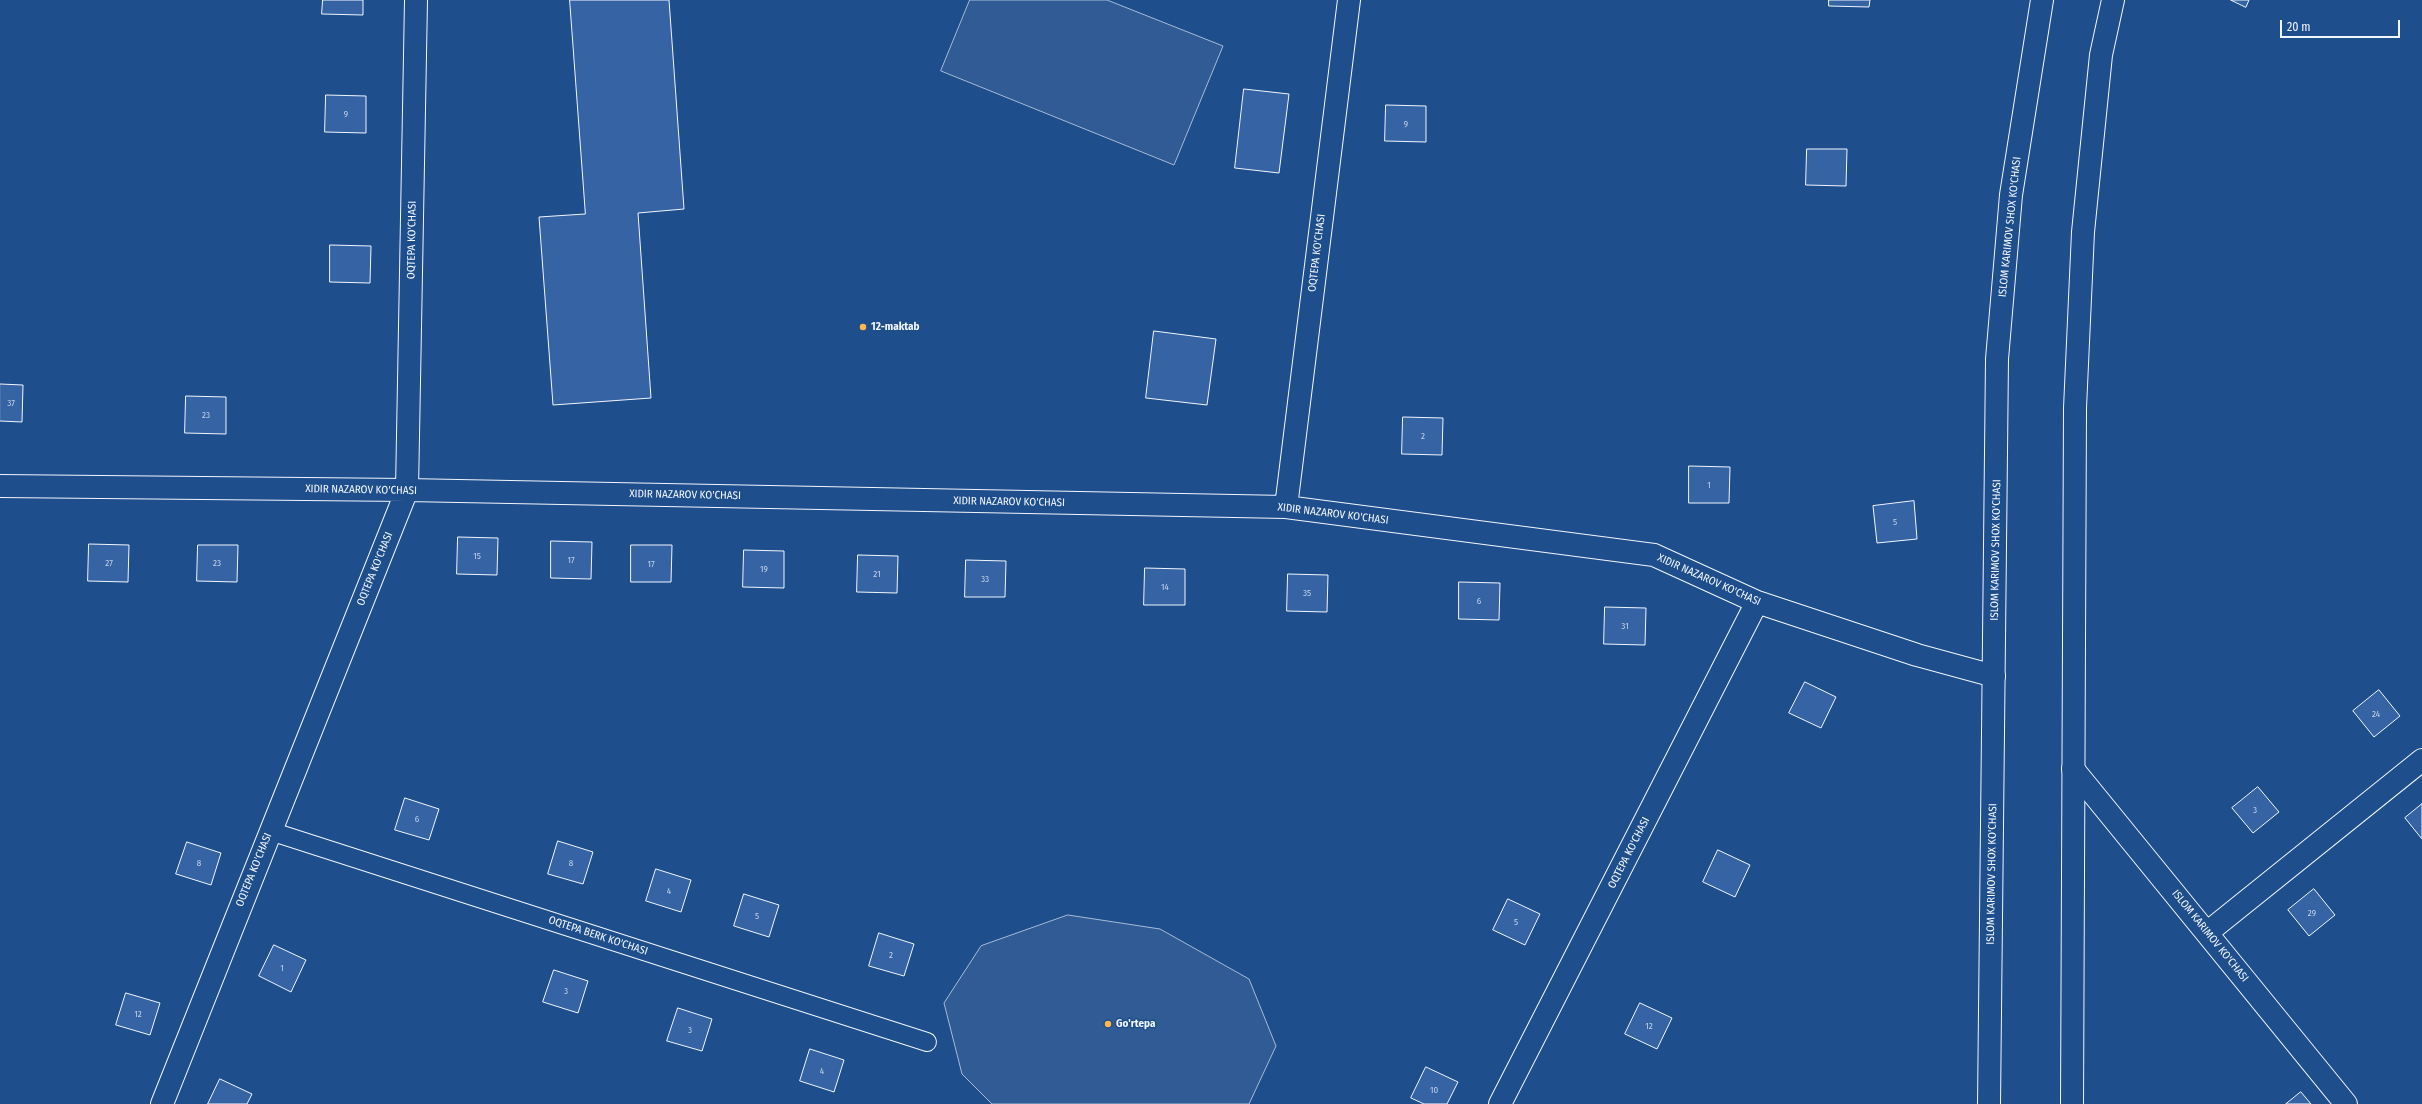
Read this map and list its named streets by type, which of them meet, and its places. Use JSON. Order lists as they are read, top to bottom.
{
  "streets": {
    "street": [
      "ISLOM KARIMOV SHOX KO'CHASI",
      "OQTEPA KO'CHASI",
      "XIDIR NAZAROV KO'CHASI",
      "ISLOM KARIMOV KO'CHASI"
    ],
    "lane": ["OQTEPA BERK KO'CHASI"]
  },
  "crossings": [
    ["ISLOM KARIMOV SHOX KO'CHASI", "XIDIR NAZAROV KO'CHASI"],
    ["OQTEPA KO'CHASI", "XIDIR NAZAROV KO'CHASI"],
    ["OQTEPA KO'CHASI", "OQTEPA BERK KO'CHASI"]
  ],
  "places": ["12-maktab", "Go'rtepa"],
  "house_numbers": [
    "9",
    "9",
    "37",
    "23",
    "2",
    "1",
    "5",
    "15",
    "17",
    "27",
    "23",
    "17",
    "19",
    "21",
    "33",
    "14",
    "35",
    "6",
    "31",
    "24",
    "3",
    "6",
    "8",
    "8",
    "4",
    "29",
    "5",
    "5",
    "2",
    "1",
    "3",
    "12",
    "12",
    "3",
    "4",
    "10"
  ],
  "scale_bar": "20 m"
}
